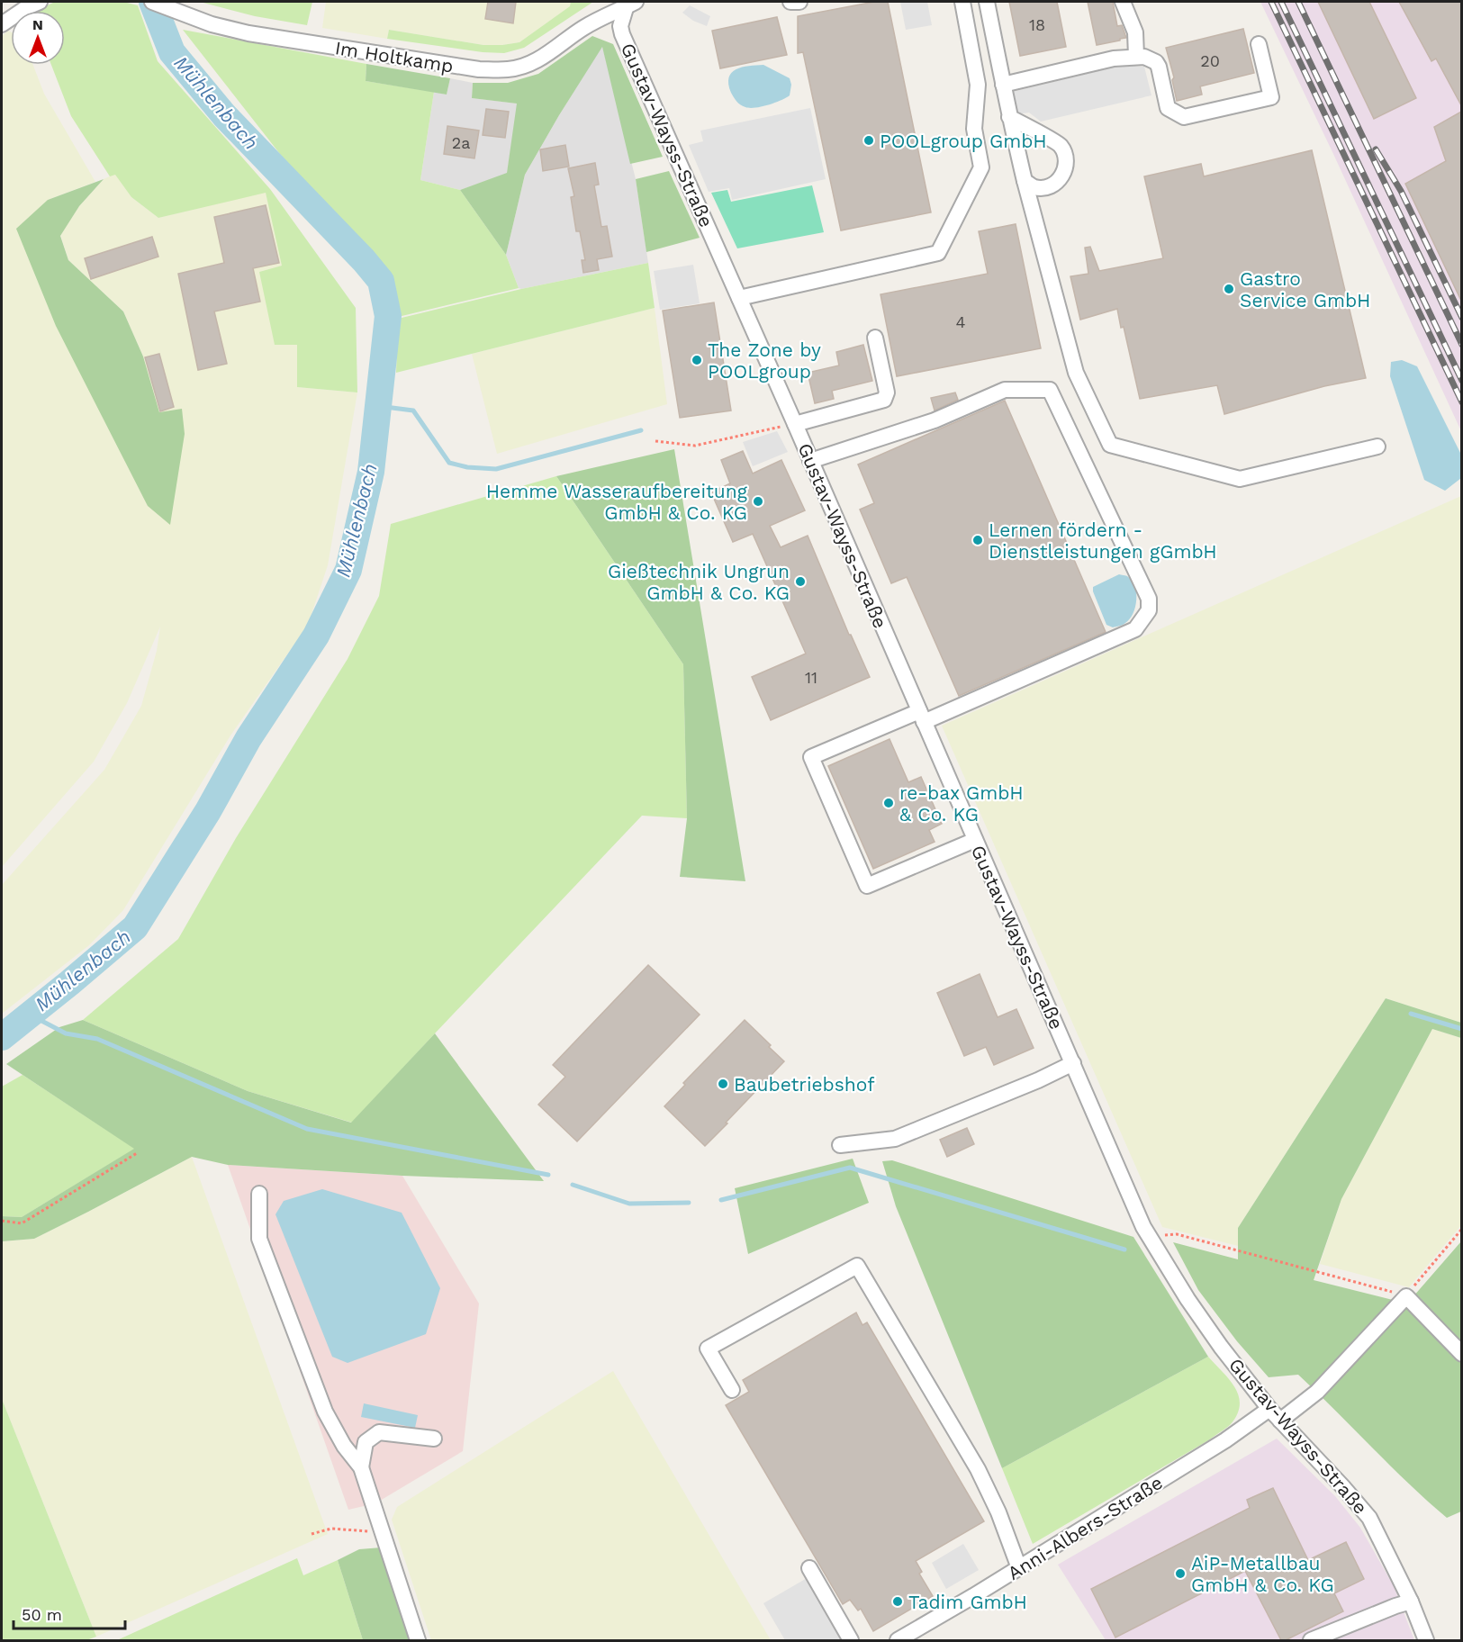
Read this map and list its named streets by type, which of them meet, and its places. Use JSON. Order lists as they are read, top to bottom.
{
  "streets": {
    "street": ["Im Holtkamp", "Gustav-Wayss-Straße", "Anni-Albers-Straße"]
  },
  "crossings": [
    ["Im Holtkamp", "Gustav-Wayss-Straße"],
    ["Gustav-Wayss-Straße", "Anni-Albers-Straße"]
  ],
  "water": ["Mühlenbach"],
  "places": [
    "POOLgroup GmbH",
    "Gastro Service GmbH",
    "The Zone by POOLgroup",
    "Hemme Wasseraufbereitung GmbH & Co. KG",
    "Lernen fördern - Dienstleistungen gGmbH",
    "Gießtechnik Ungrun GmbH & Co. KG",
    "re-bax GmbH & Co. KG",
    "Baubetriebshof",
    "AiP-Metallbau GmbH & Co. KG",
    "Tadim GmbH"
  ],
  "house_numbers": [
    "18",
    "20",
    "2a",
    "4",
    "11"
  ],
  "scale_bar": "50 m",
  "north": "top"
}
